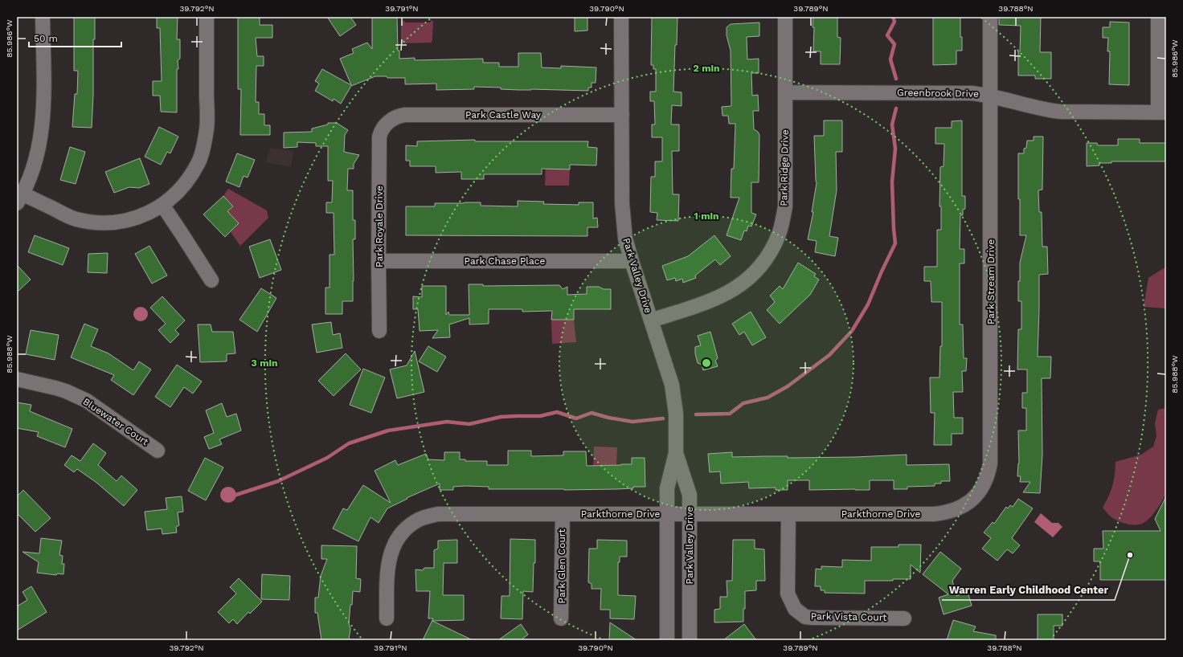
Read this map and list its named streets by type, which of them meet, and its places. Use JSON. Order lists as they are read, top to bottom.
{
  "streets": {
    "street": [
      "Greenbrook Drive",
      "Park Castle Way",
      "Park Ridge Drive",
      "Park Royale Drive",
      "Park Chase Place",
      "Park Valley Drive",
      "Park Stream Drive",
      "Bluewater Court",
      "Parkthorne Drive",
      "Park Glen Court",
      "Park Vista Court"
    ]
  },
  "crossings": [
    ["Greenbrook Drive", "Park Ridge Drive"],
    ["Greenbrook Drive", "Park Stream Drive"],
    ["Park Castle Way", "Park Royale Drive"],
    ["Park Castle Way", "Park Valley Drive"],
    ["Park Ridge Drive", "Park Valley Drive"],
    ["Park Royale Drive", "Park Chase Place"],
    ["Park Chase Place", "Park Valley Drive"],
    ["Park Valley Drive", "Parkthorne Drive"],
    ["Park Stream Drive", "Parkthorne Drive"],
    ["Parkthorne Drive", "Park Glen Court"],
    ["Parkthorne Drive", "Park Vista Court"]
  ],
  "places": ["Warren Early Childhood Center"],
  "scale_bar": "50 m",
  "coordinates": [
    "39.792°N",
    "39.791°N",
    "39.790°N",
    "39.789°N",
    "39.788°N",
    "85.986°W",
    "85.988°W"
  ],
  "rings": ["2 min", "1 min", "3 min"]
}
